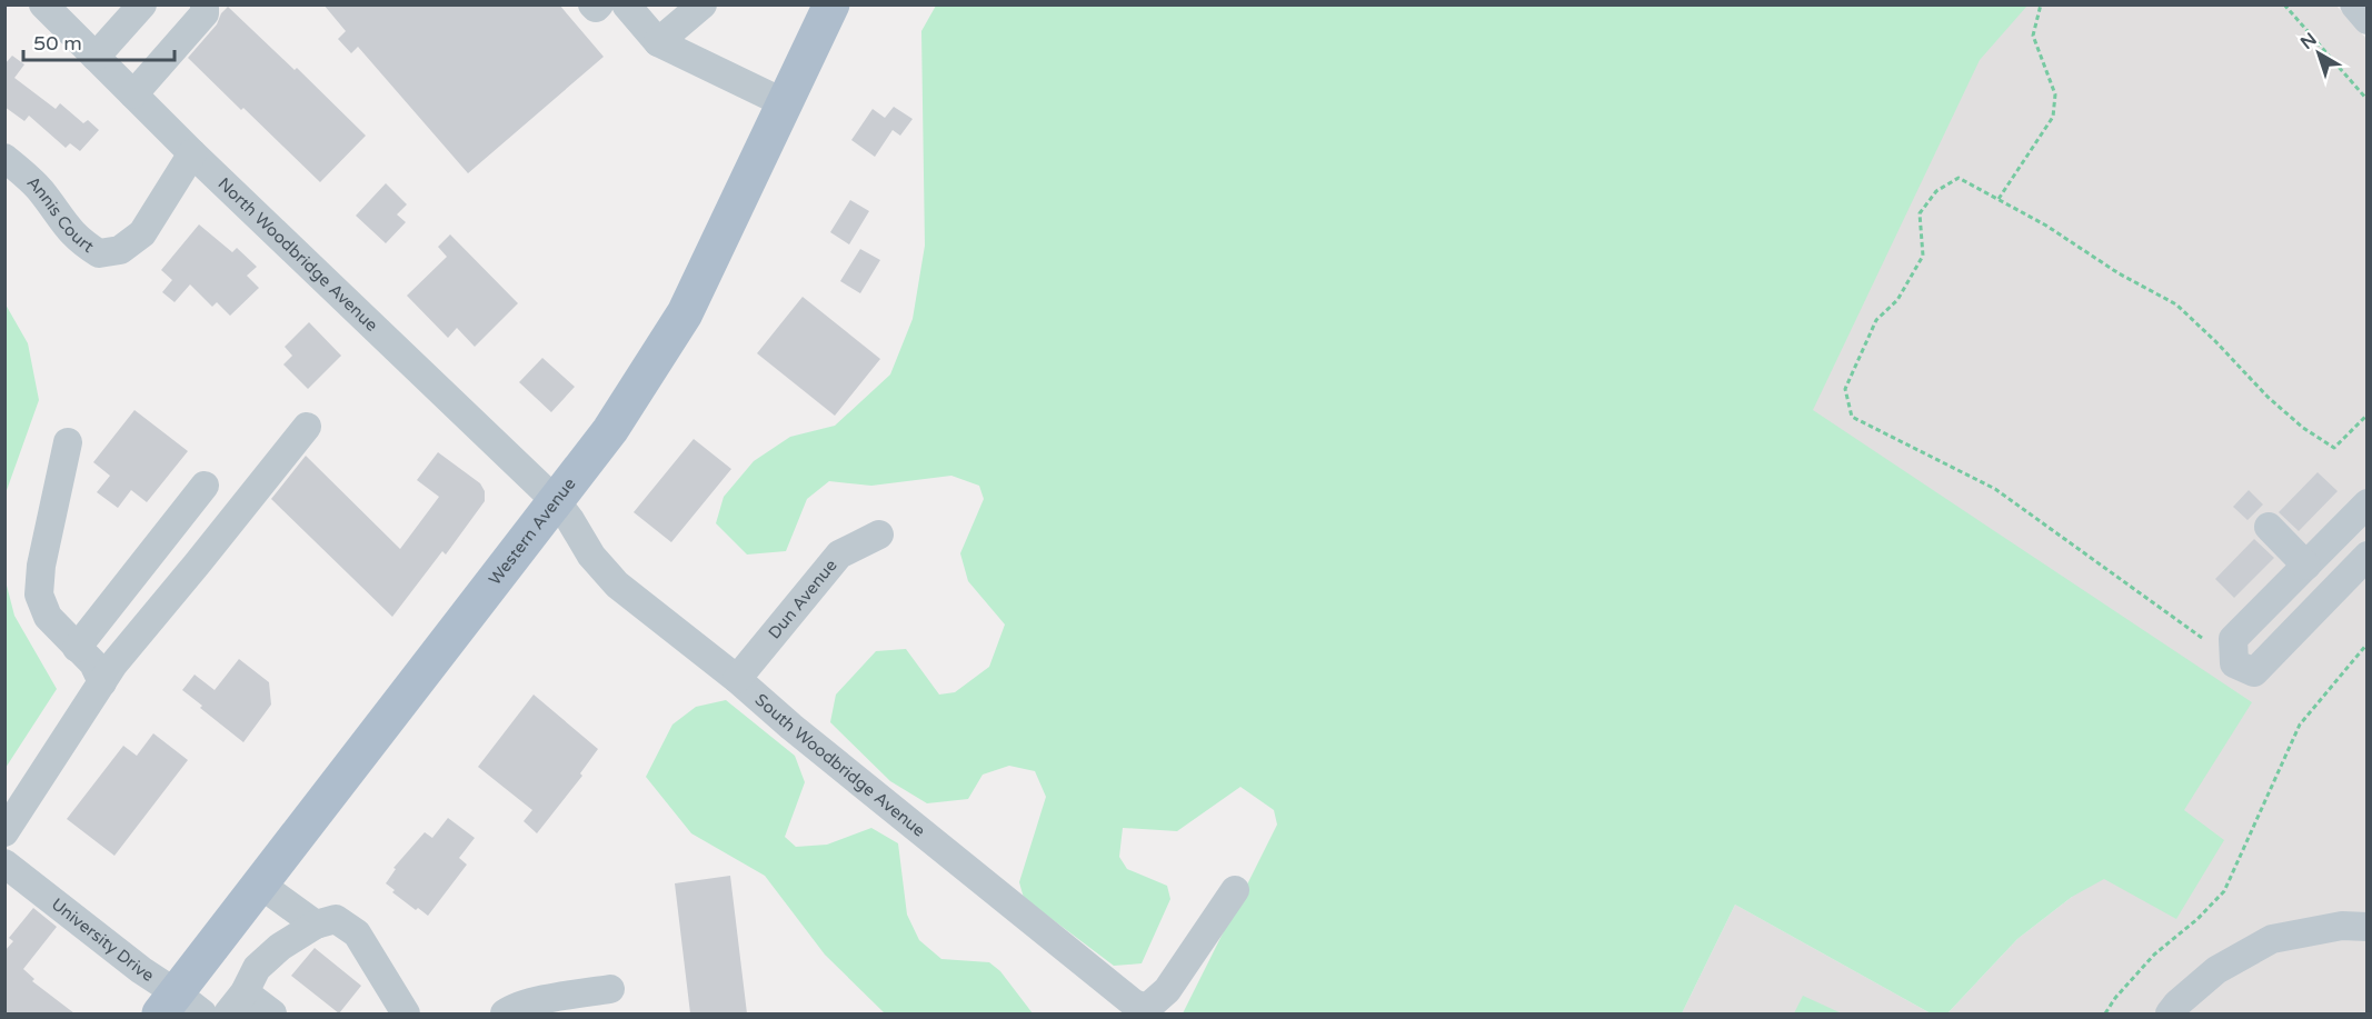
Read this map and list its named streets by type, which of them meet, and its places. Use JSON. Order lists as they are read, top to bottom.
{
  "streets": {
    "main road": ["Western Avenue"],
    "street": [
      "Annis Court",
      "North Woodbridge Avenue",
      "Dun Avenue",
      "South Woodbridge Avenue",
      "University Drive"
    ]
  },
  "crossings": [
    ["Annis Court", "North Woodbridge Avenue"],
    ["North Woodbridge Avenue", "Western Avenue"],
    ["North Woodbridge Avenue", "South Woodbridge Avenue"],
    ["Western Avenue", "South Woodbridge Avenue"],
    ["Western Avenue", "University Drive"],
    ["Dun Avenue", "South Woodbridge Avenue"]
  ],
  "scale_bar": "50 m",
  "north": "top left"
}
